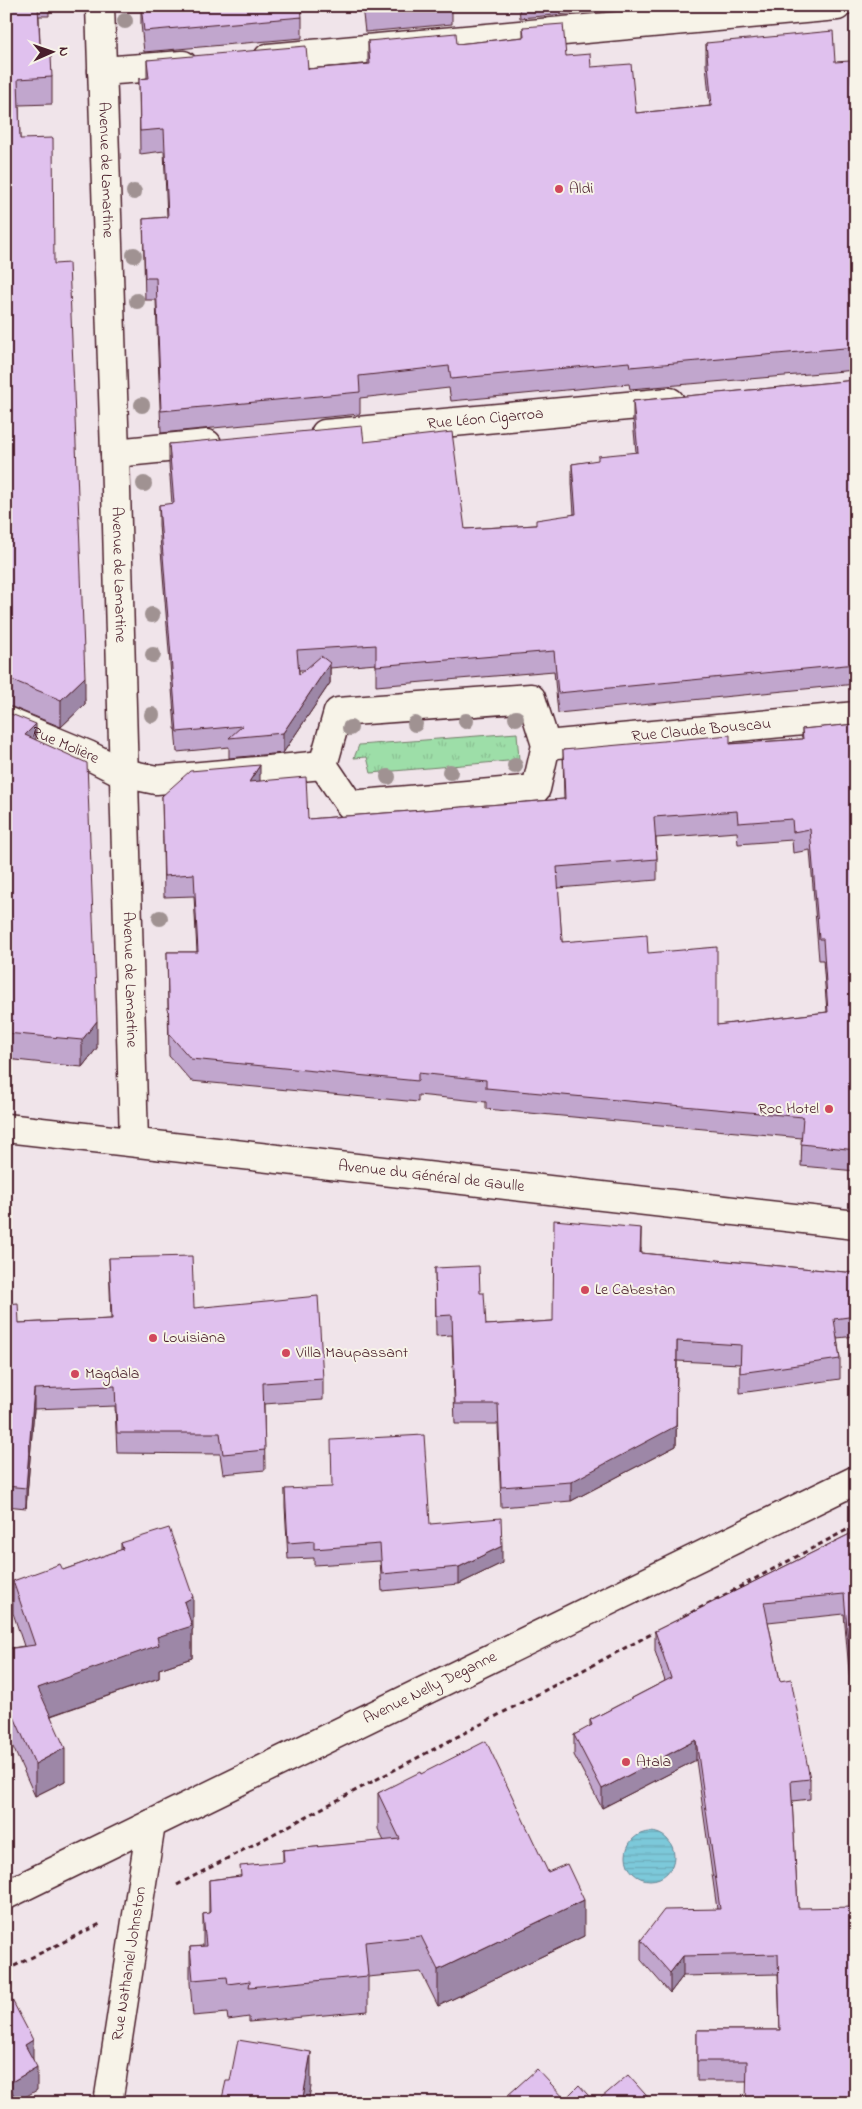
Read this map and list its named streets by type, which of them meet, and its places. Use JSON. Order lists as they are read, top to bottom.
{
  "streets": {
    "street": [
      "Avenue de Lamartine",
      "Rue Léon Cigarroa",
      "Rue Claude Bouscau",
      "Rue Molière",
      "Avenue du Général de Gaulle",
      "Avenue Nelly Deganne",
      "Rue Nathaniel Johnston"
    ]
  },
  "crossings": [
    ["Avenue de Lamartine", "Rue Molière"],
    ["Avenue de Lamartine", "Avenue du Général de Gaulle"],
    ["Avenue Nelly Deganne", "Rue Nathaniel Johnston"]
  ],
  "places": [
    "Aldi",
    "Roc Hotel",
    "Le Cabestan",
    "Louisiana",
    "Villa Maupassant",
    "Magdala",
    "Atala"
  ],
  "north": "right"
}
